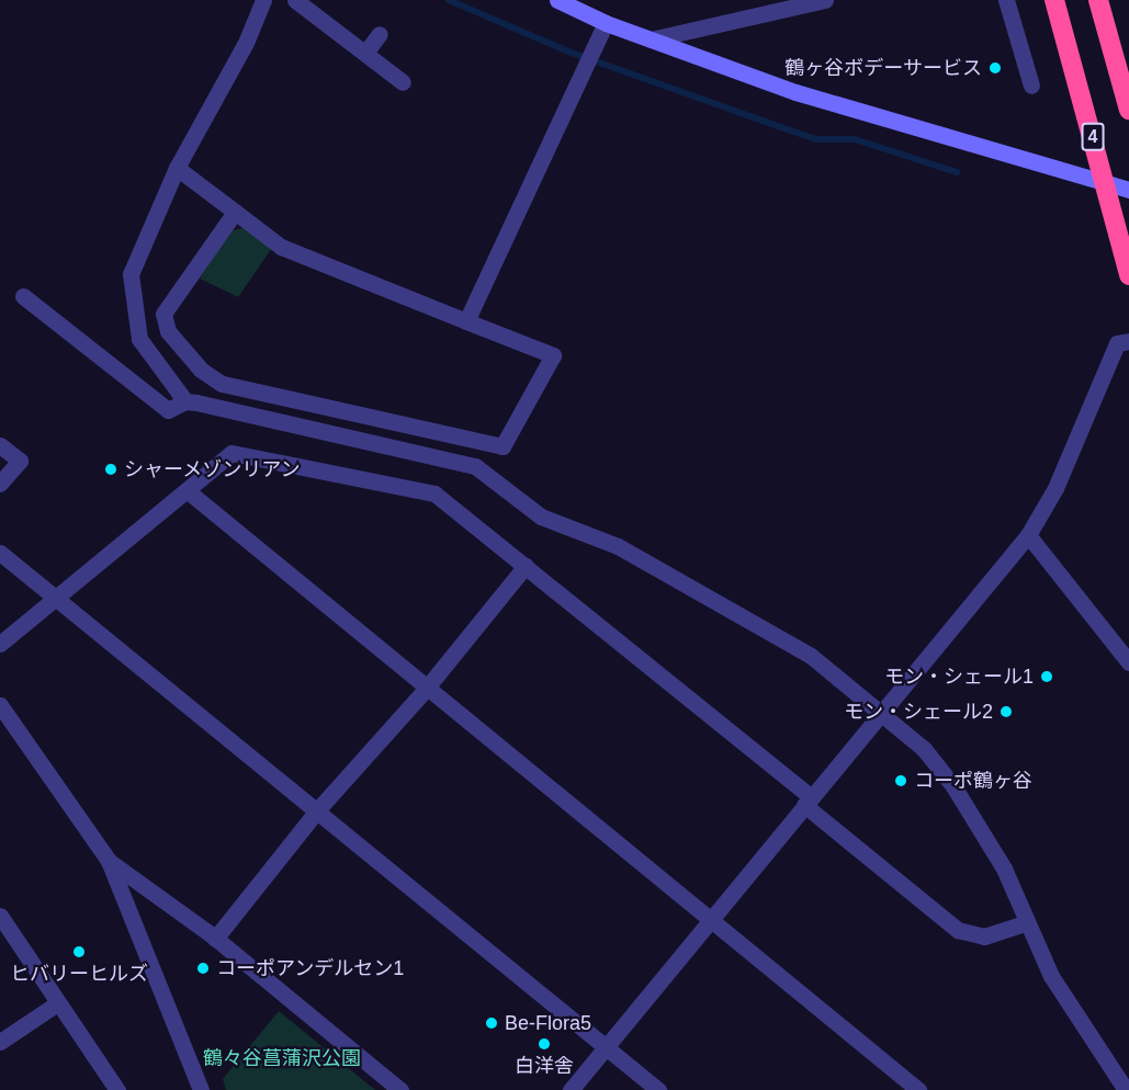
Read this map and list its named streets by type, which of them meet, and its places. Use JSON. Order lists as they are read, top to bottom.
{
  "streets": {
    "highway": ["4"]
  },
  "parks": ["鶴々谷菖蒲沢公園"],
  "places": [
    "鶴ヶ谷ボデーサービス",
    "シャーメゾンリアン",
    "モン・シェール1",
    "モン・シェール2",
    "コーポ鶴ヶ谷",
    "ヒバリーヒルズ",
    "コーポアンデルセン1",
    "Be-Flora5",
    "白洋舎"
  ]
}
